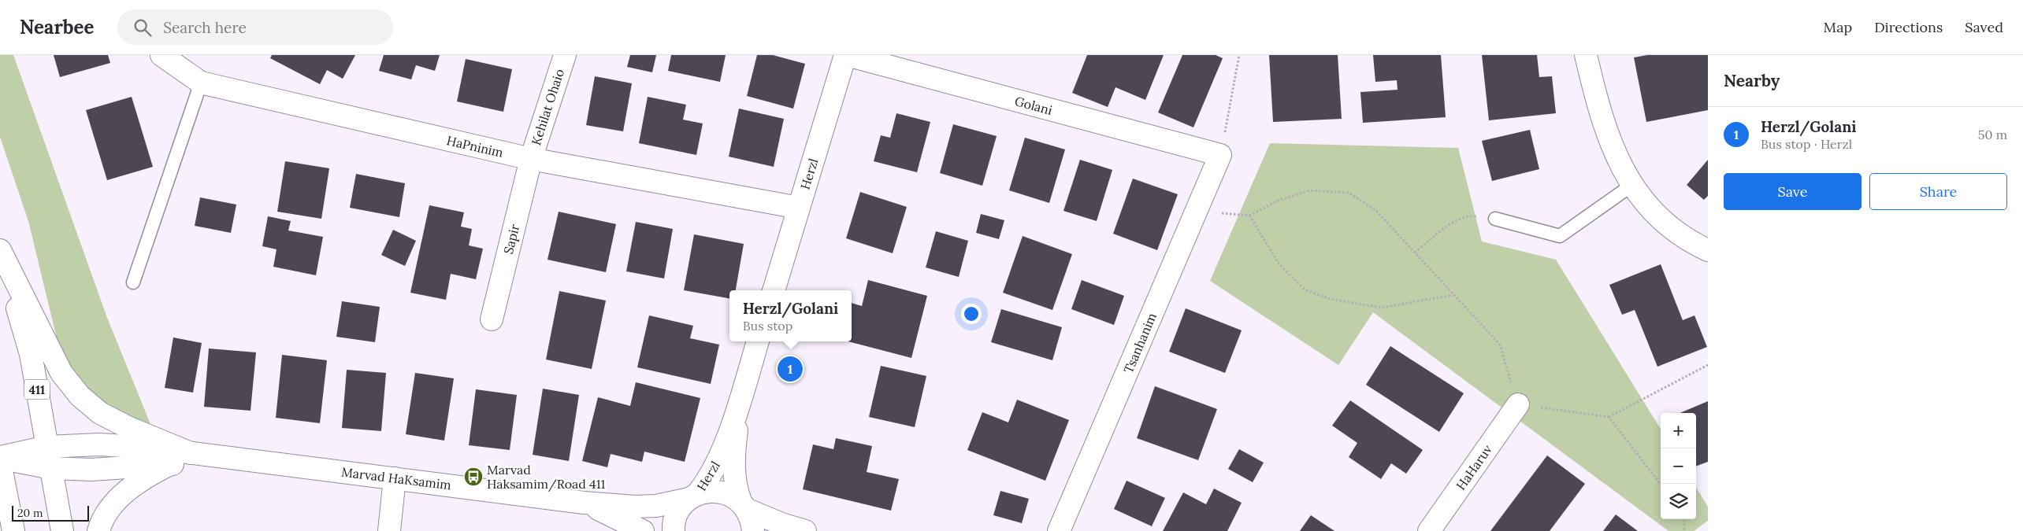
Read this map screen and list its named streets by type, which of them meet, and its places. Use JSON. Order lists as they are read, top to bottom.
{
  "streets": {
    "street": [
      "Golani",
      "Kehilat Ohaio",
      "HaPninim",
      "Herzl",
      "Sapir",
      "Tsanhanim",
      "411",
      "HaHaruv",
      "Marvad HaKsamim"
    ]
  },
  "crossings": [
    ["Golani", "Herzl"],
    ["Golani", "Tsanhanim"],
    ["Kehilat Ohaio", "HaPninim"],
    ["Kehilat Ohaio", "Sapir"],
    ["HaPninim", "Herzl"],
    ["HaPninim", "Sapir"],
    ["Herzl", "Marvad HaKsamim"],
    ["411", "Marvad HaKsamim"]
  ],
  "places": {
    "bus stop": ["Marvad Haksamim/Road 411"]
  },
  "scale_bar": "20 m",
  "page": {
    "header": "Nearbee",
    "search": "Search here",
    "nav": ["Map", "Directions", "Saved"],
    "heading": "Nearby",
    "list": [
      {
        "mark": "1",
        "name": "Herzl/Golani",
        "note": "Bus stop · Herzl",
        "value": "50 m"
      }
    ],
    "buttons": ["Save", "Share"],
    "popup": ["Herzl/Golani", "Bus stop"],
    "pins": "1",
    "map_buttons": ["+", "−"],
    "scale": "20 m"
  }
}
